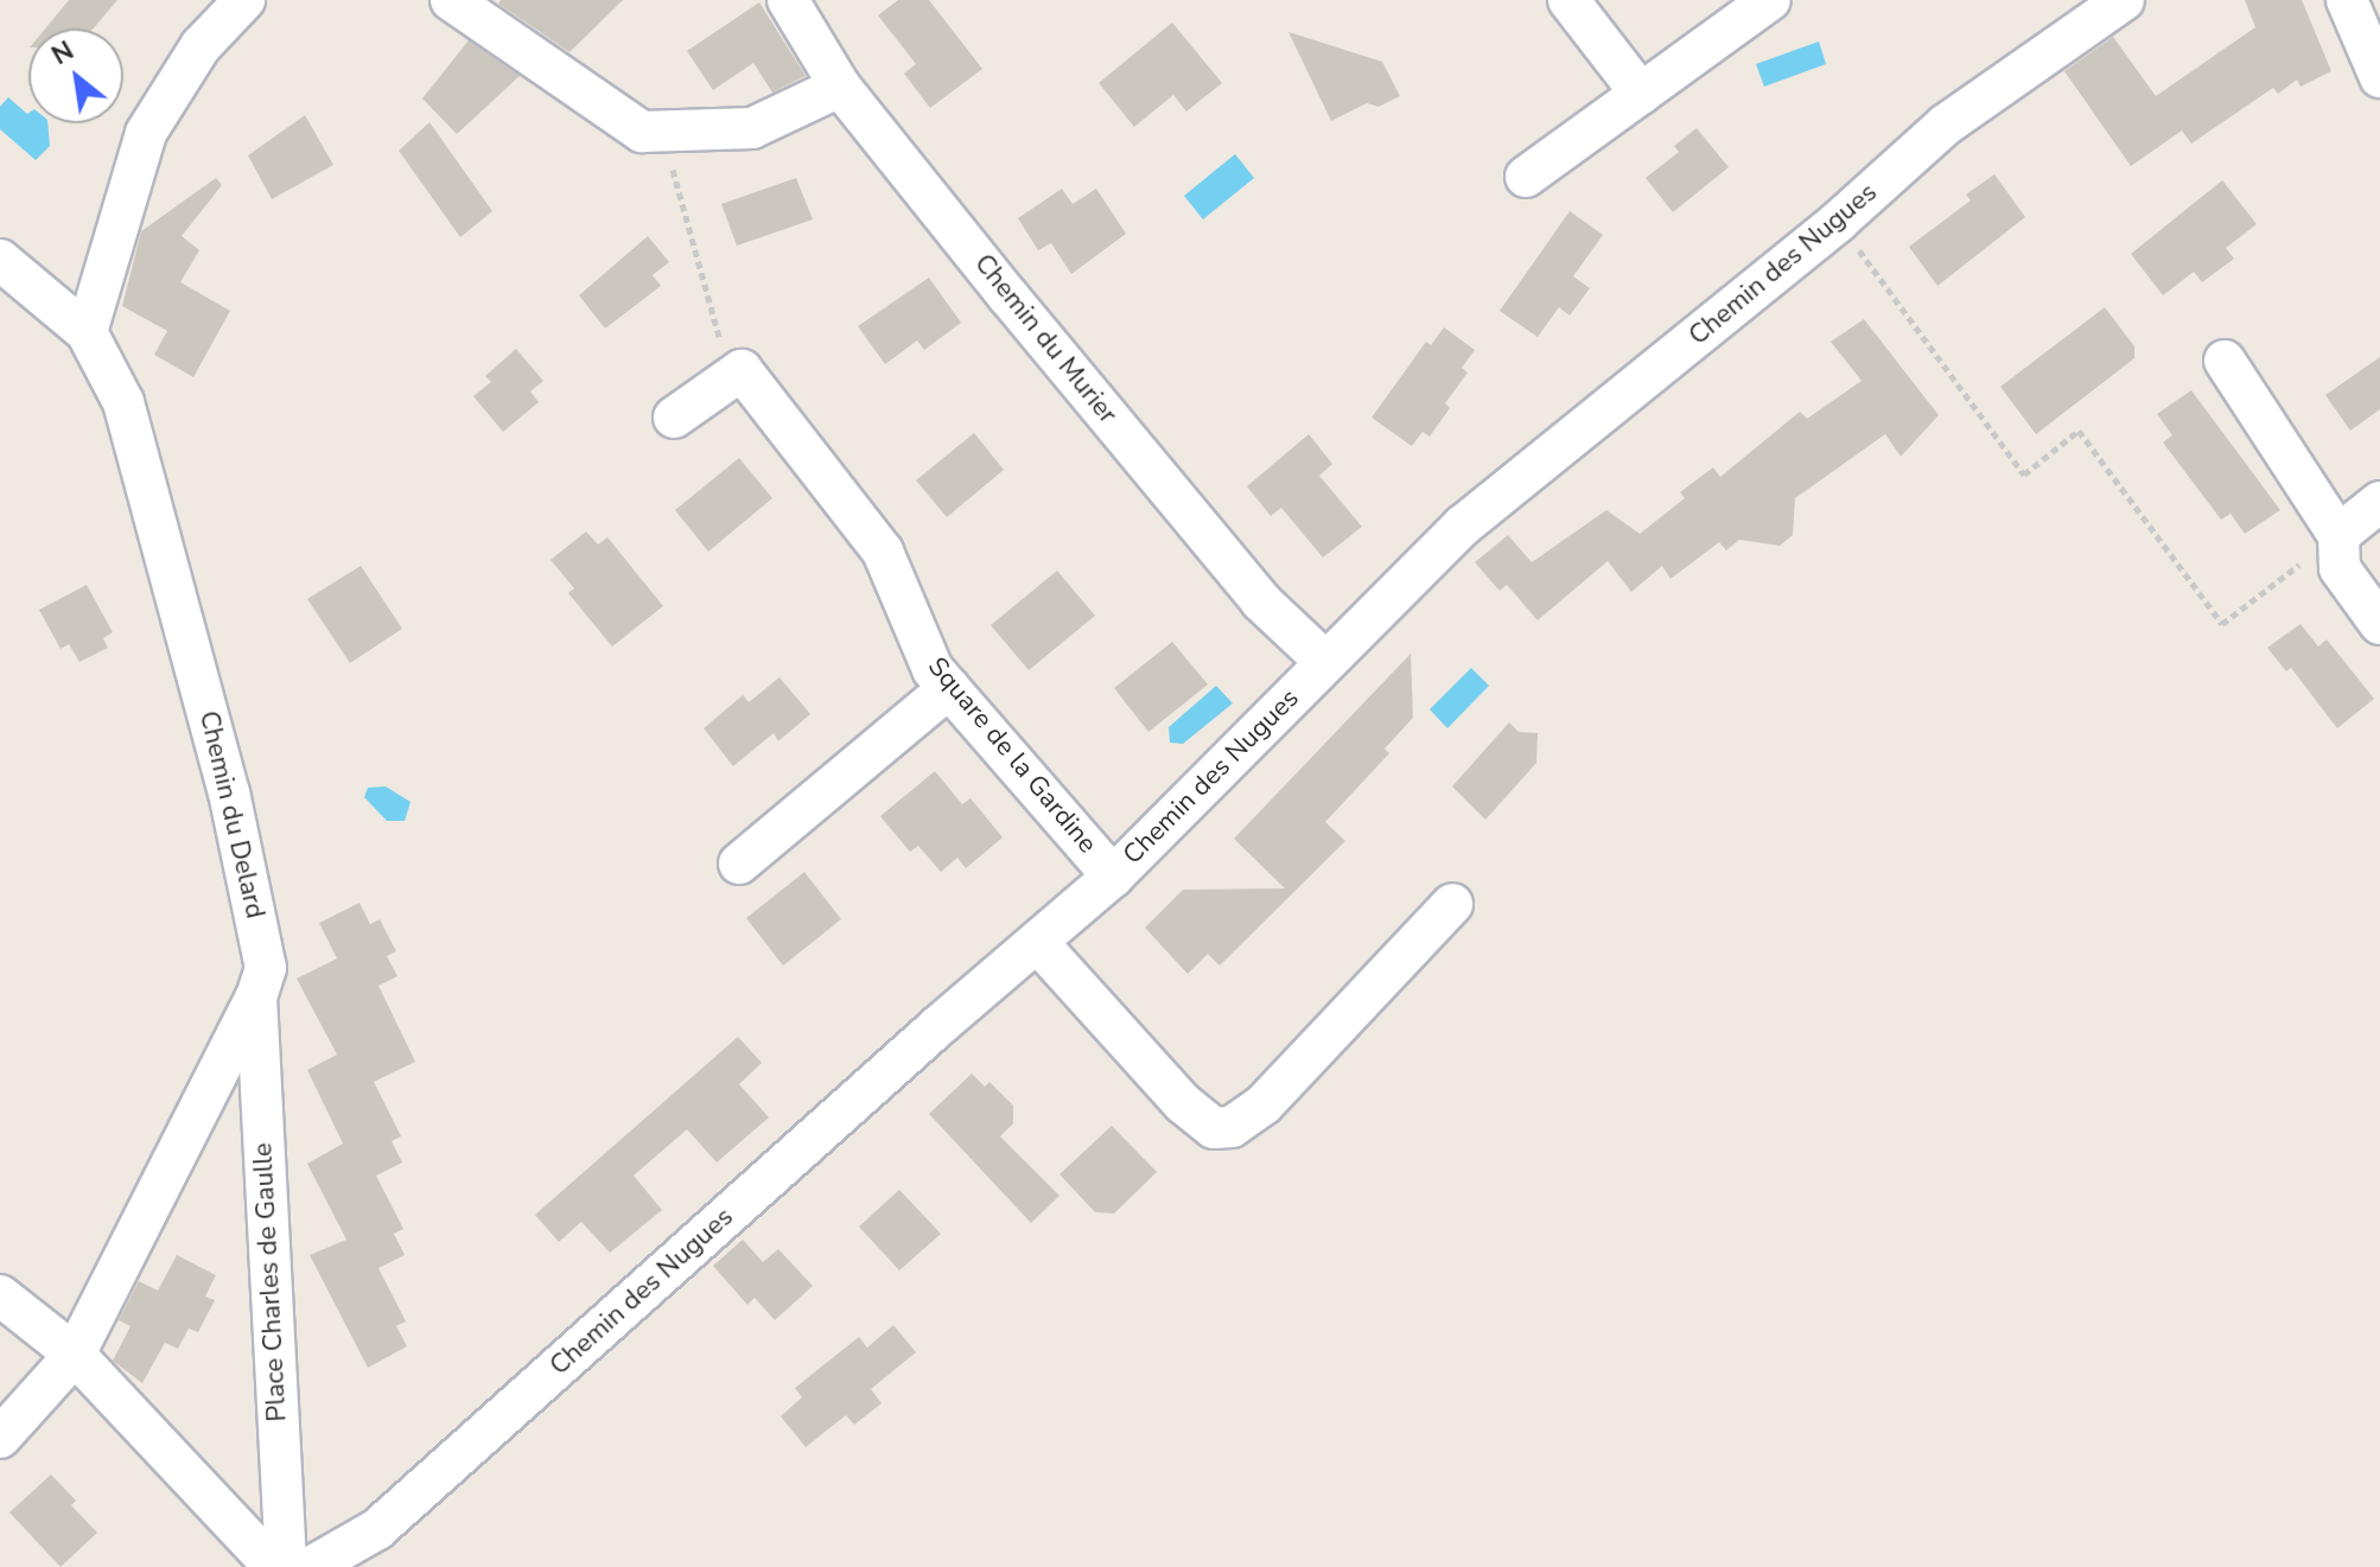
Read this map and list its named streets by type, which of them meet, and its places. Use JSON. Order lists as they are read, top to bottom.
{
  "streets": {
    "street": [
      "Chemin des Nugues",
      "Chemin du Murier",
      "Square de la Gardine",
      "Chemin du Delard",
      "Place Charles de Gaulle"
    ]
  },
  "crossings": [
    ["Chemin des Nugues", "Chemin du Murier"],
    ["Chemin des Nugues", "Square de la Gardine"],
    ["Chemin du Delard", "Place Charles de Gaulle"]
  ],
  "north": "top left"
}
